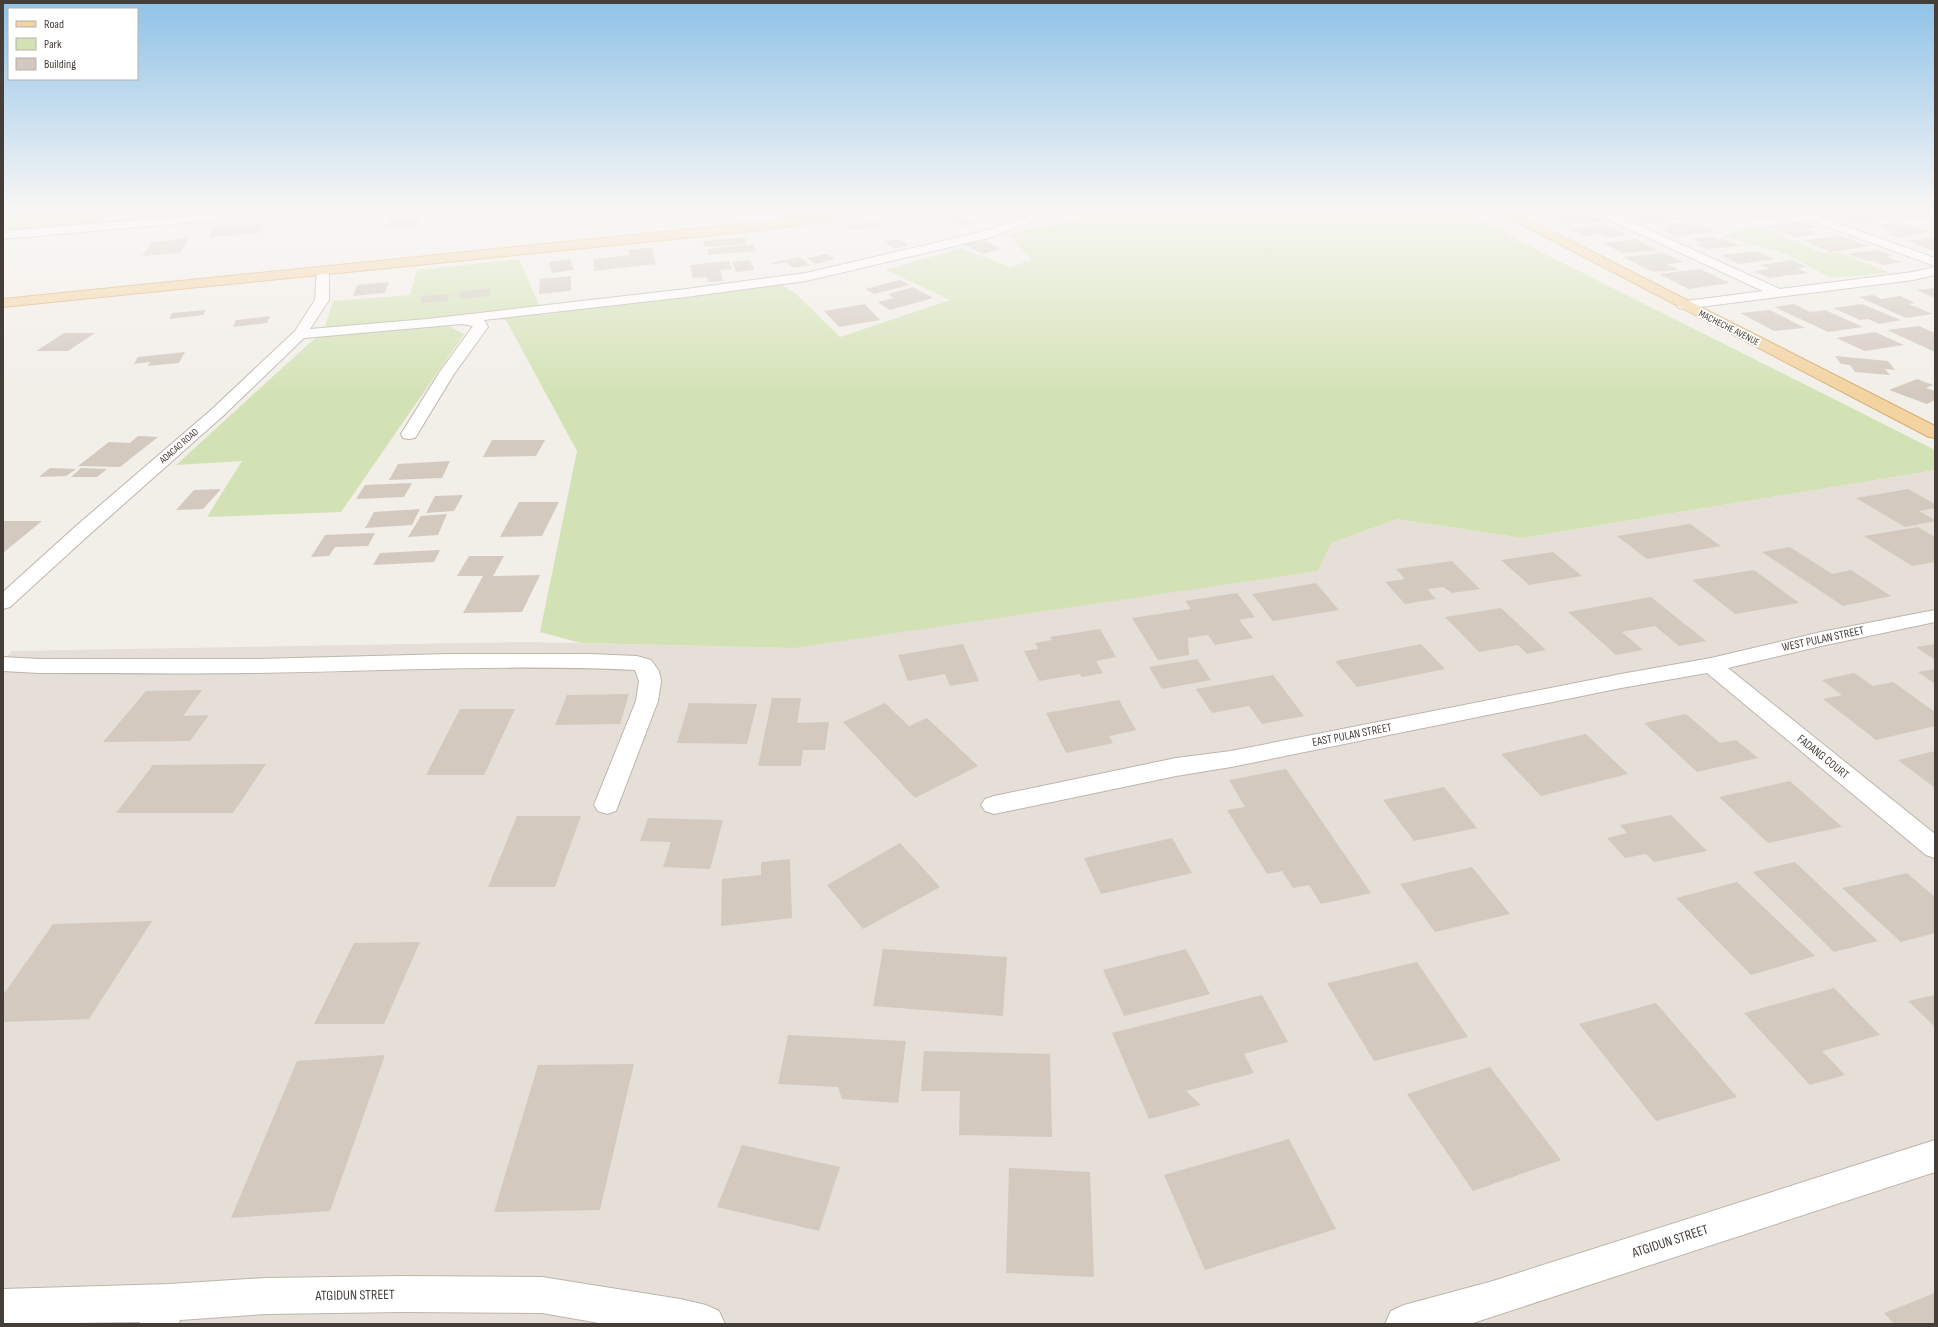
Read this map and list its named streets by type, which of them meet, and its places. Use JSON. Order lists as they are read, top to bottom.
{
  "streets": {
    "main road": ["MACHECHE AVENUE"],
    "street": [
      "ADACAO ROAD",
      "WEST PULAN STREET",
      "EAST PULAN STREET",
      "FADANG COURT",
      "ATGIDUN STREET"
    ]
  },
  "crossings": [
    ["WEST PULAN STREET", "EAST PULAN STREET"],
    ["WEST PULAN STREET", "FADANG COURT"],
    ["EAST PULAN STREET", "FADANG COURT"]
  ],
  "legend": ["Road", "Park", "Building"]
}
